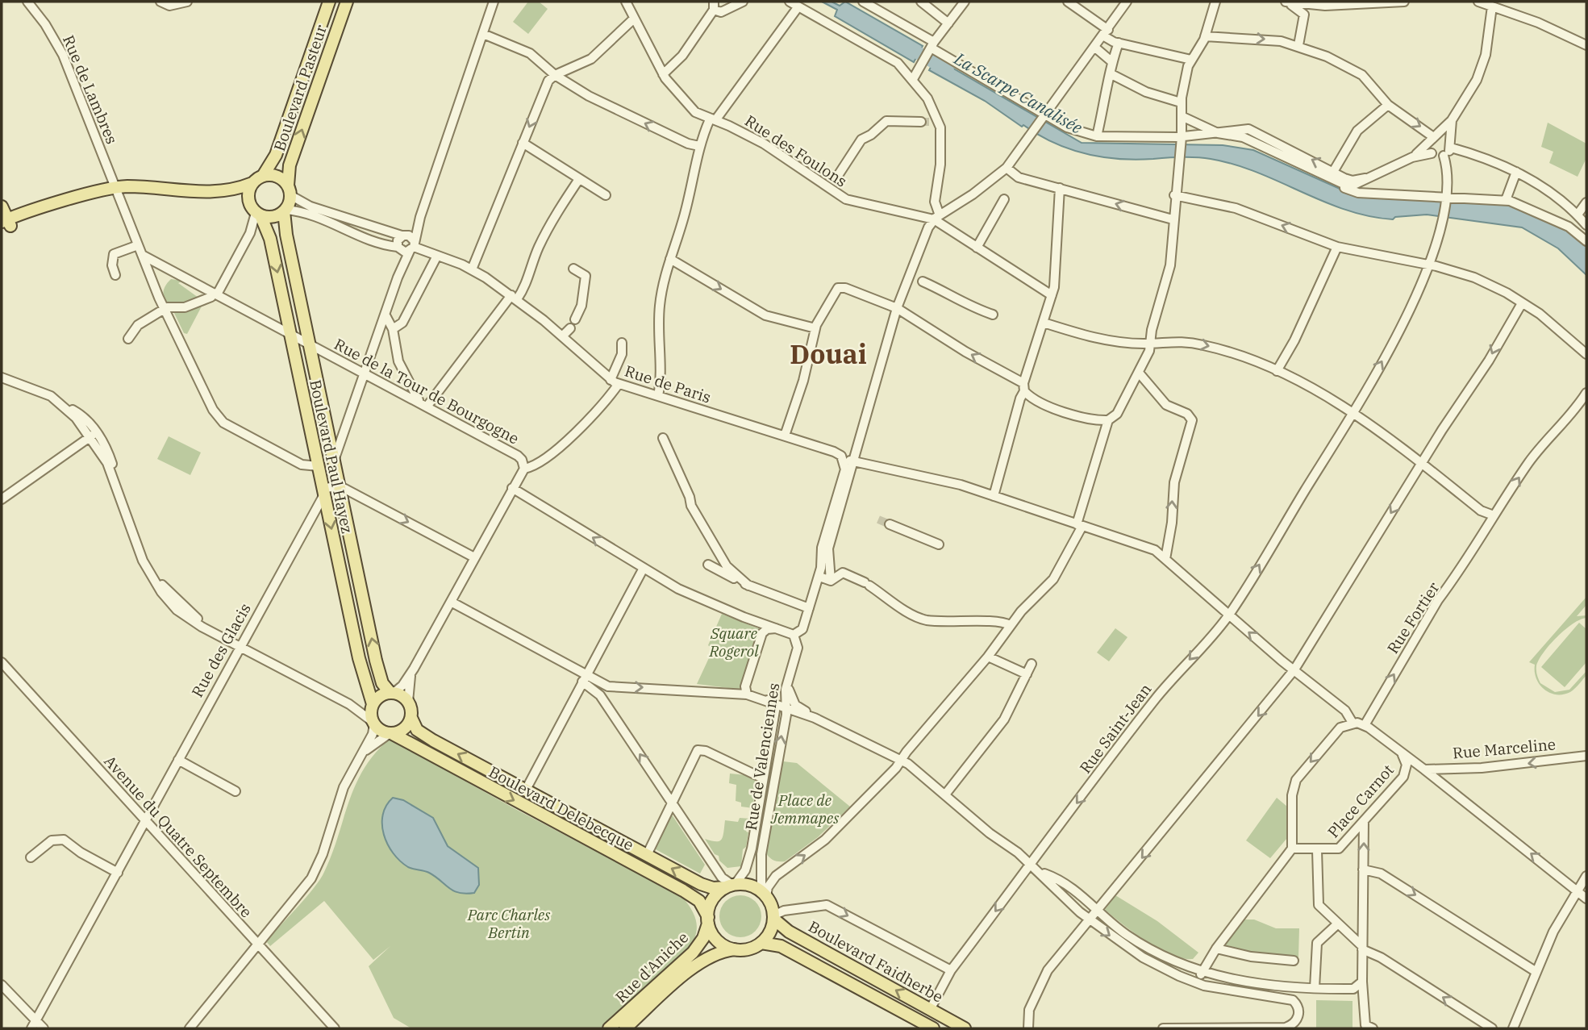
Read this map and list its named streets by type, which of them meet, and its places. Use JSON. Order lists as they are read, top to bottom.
{
  "streets": {
    "main road": [
      "Boulevard Pasteur",
      "Boulevard Paul Hayez",
      "Boulevard Delebecque",
      "Boulevard Faidherbe",
      "Rue d'Aniche"
    ],
    "street": [
      "Rue de Lambres",
      "Rue des Foulons",
      "Rue de Paris",
      "Rue de la Tour de Bourgogne",
      "Rue Fortier",
      "Rue des Glacis",
      "Rue Saint-Jean",
      "Rue Marceline",
      "Rue de Valenciennes",
      "Place Carnot",
      "Avenue du Quatre Septembre"
    ]
  },
  "crossings": [
    ["Boulevard Pasteur", "Boulevard Paul Hayez"],
    ["Rue de Lambres", "Rue de la Tour de Bourgogne"],
    ["Rue de Lambres", "Boulevard Paul Hayez"],
    ["Rue de la Tour de Bourgogne", "Boulevard Paul Hayez"],
    ["Boulevard Paul Hayez", "Rue des Glacis"],
    ["Boulevard Paul Hayez", "Boulevard Delebecque"],
    ["Rue Fortier", "Place Carnot"],
    ["Rue des Glacis", "Avenue du Quatre Septembre"],
    ["Rue Saint-Jean", "Boulevard Faidherbe"],
    ["Rue Marceline", "Place Carnot"],
    ["Rue de Valenciennes", "Boulevard Delebecque"],
    ["Rue de Valenciennes", "Boulevard Faidherbe"],
    ["Rue de Valenciennes", "Rue d'Aniche"],
    ["Boulevard Delebecque", "Boulevard Faidherbe"],
    ["Boulevard Delebecque", "Rue d'Aniche"],
    ["Boulevard Faidherbe", "Rue d'Aniche"]
  ],
  "one_way": ["Rue Fortier", "Rue Marceline", "Place Carnot"],
  "districts": ["Douai"],
  "water": ["La Scarpe Canalisée"],
  "parks": ["Square Rogerol", "Place de Jemmapes", "Parc Charles Bertin"]
}
